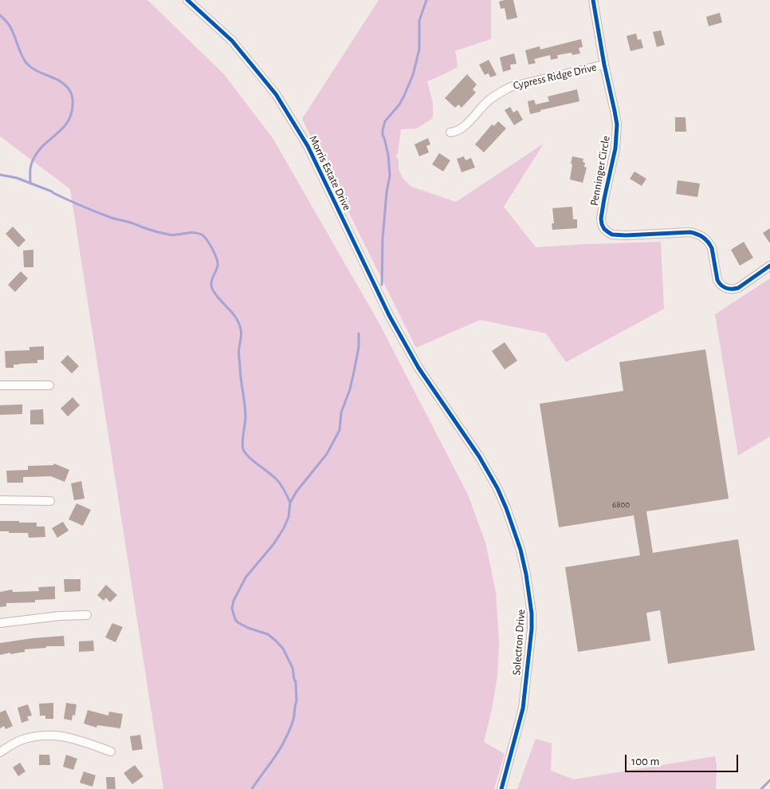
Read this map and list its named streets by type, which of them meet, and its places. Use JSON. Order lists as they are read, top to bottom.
{
  "streets": {
    "street": [
      "Cypress Ridge Drive",
      "Penninger Circle",
      "Morris Estate Drive",
      "Solectron Drive"
    ]
  },
  "crossings": [
    ["Cypress Ridge Drive", "Penninger Circle"],
    ["Morris Estate Drive", "Solectron Drive"]
  ],
  "house_numbers": ["6800"],
  "scale_bar": "100 m"
}
